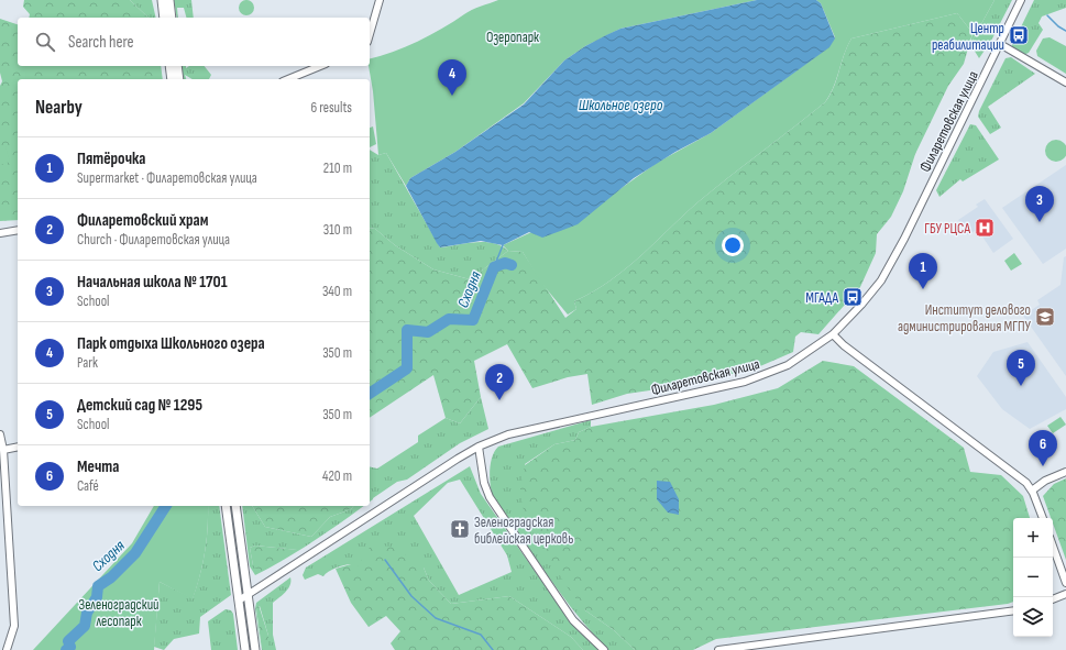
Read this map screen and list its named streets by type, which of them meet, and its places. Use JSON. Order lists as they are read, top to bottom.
{
  "streets": {
    "street": ["Филаретовская улица"]
  },
  "water": ["Школьное озеро", "Сходня"],
  "parks": ["Озеропарк", "Зеленоградский лесопарк"],
  "places": {
    "bus stop": ["Центр реабилитации", "МГАДА"],
    "hospital": ["ГБУ РЦСА"],
    "school or university": ["Институт делового администрирования МГПУ"],
    "church": ["Зеленоградская библейская церковь"]
  },
  "page": {
    "search": "Search here",
    "pins": [
      "4",
      "3",
      "1",
      "5",
      "2",
      "6"
    ],
    "heading": ["Nearby", "6 results"],
    "list": [
      {
        "mark": "1",
        "name": "Пятёрочка",
        "note": "Supermarket · Филаретовская улица",
        "value": "210 m"
      },
      {
        "mark": "2",
        "name": "Филаретовский храм",
        "note": "Church · Филаретовская улица",
        "value": "310 m"
      },
      {
        "mark": "3",
        "name": "Начальная школа № 1701",
        "note": "School",
        "value": "340 m"
      },
      {
        "mark": "4",
        "name": "Парк отдыха Школьного озера",
        "note": "Park",
        "value": "350 m"
      },
      {
        "mark": "5",
        "name": "Детский сад № 1295",
        "note": "School",
        "value": "350 m"
      },
      {
        "mark": "6",
        "name": "Мечта",
        "note": "Café",
        "value": "420 m"
      }
    ],
    "map_buttons": ["+", "−"]
  }
}
